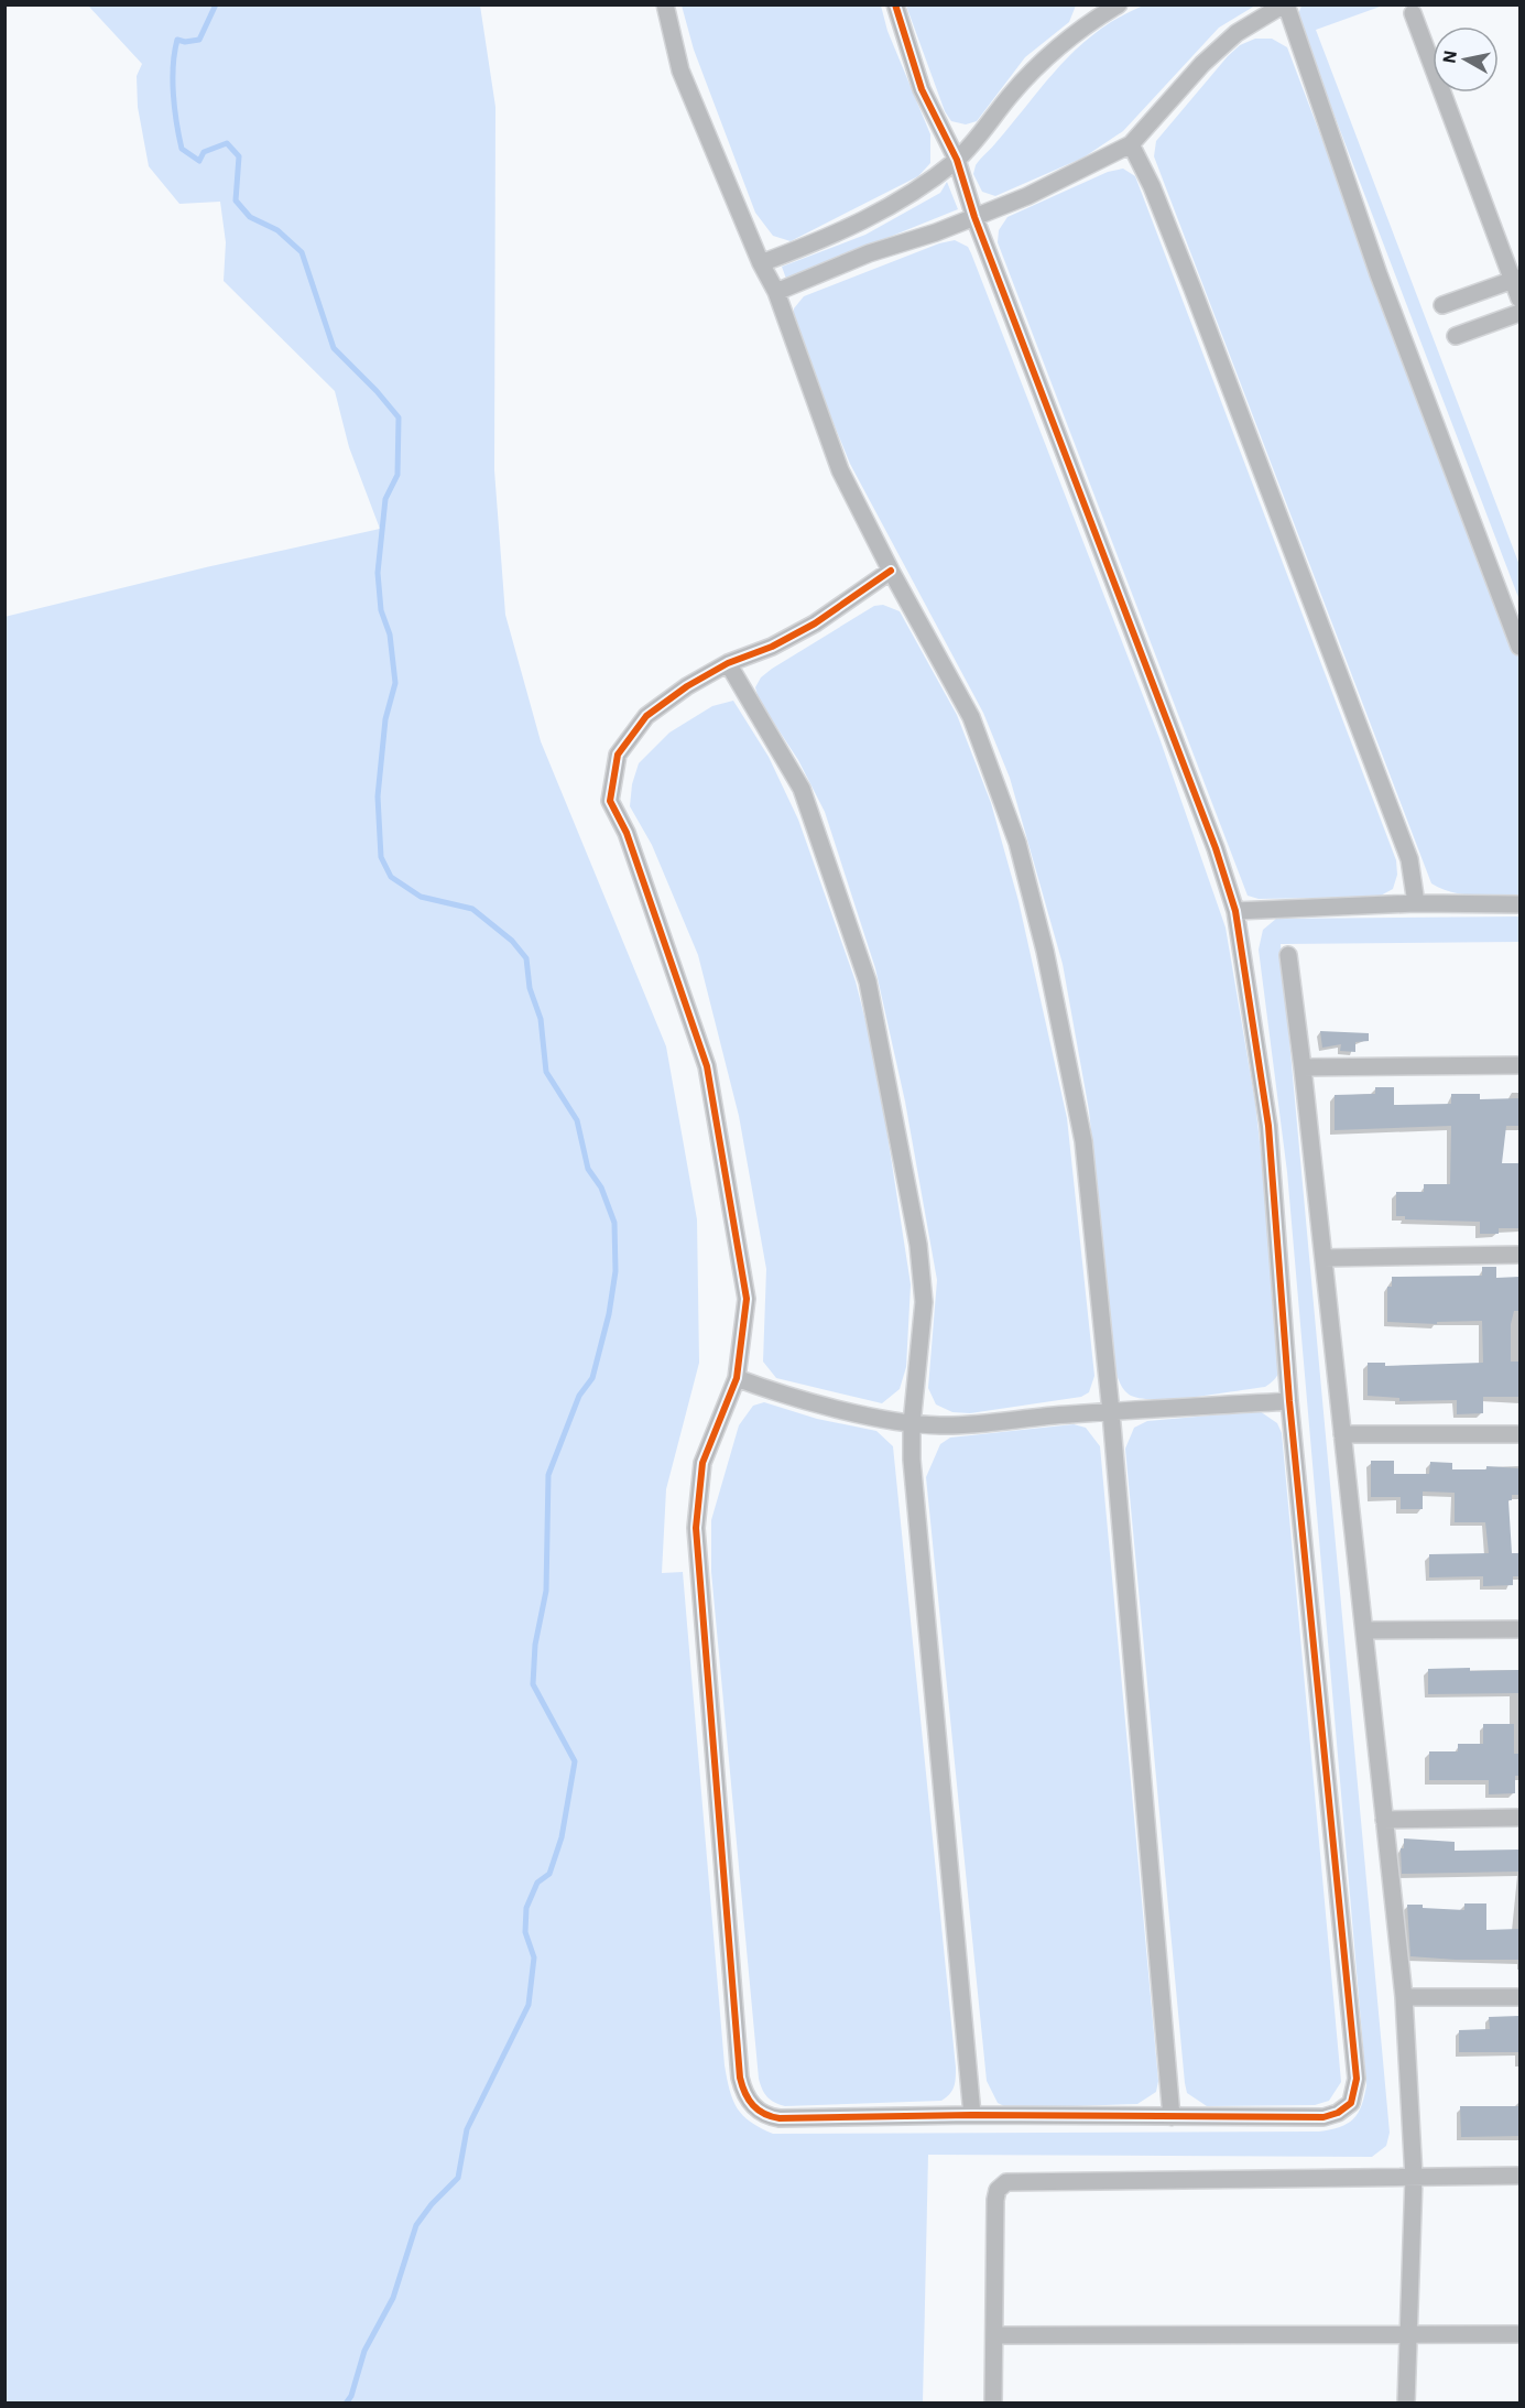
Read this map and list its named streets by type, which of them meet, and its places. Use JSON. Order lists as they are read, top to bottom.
{
  "north": "left"
}
